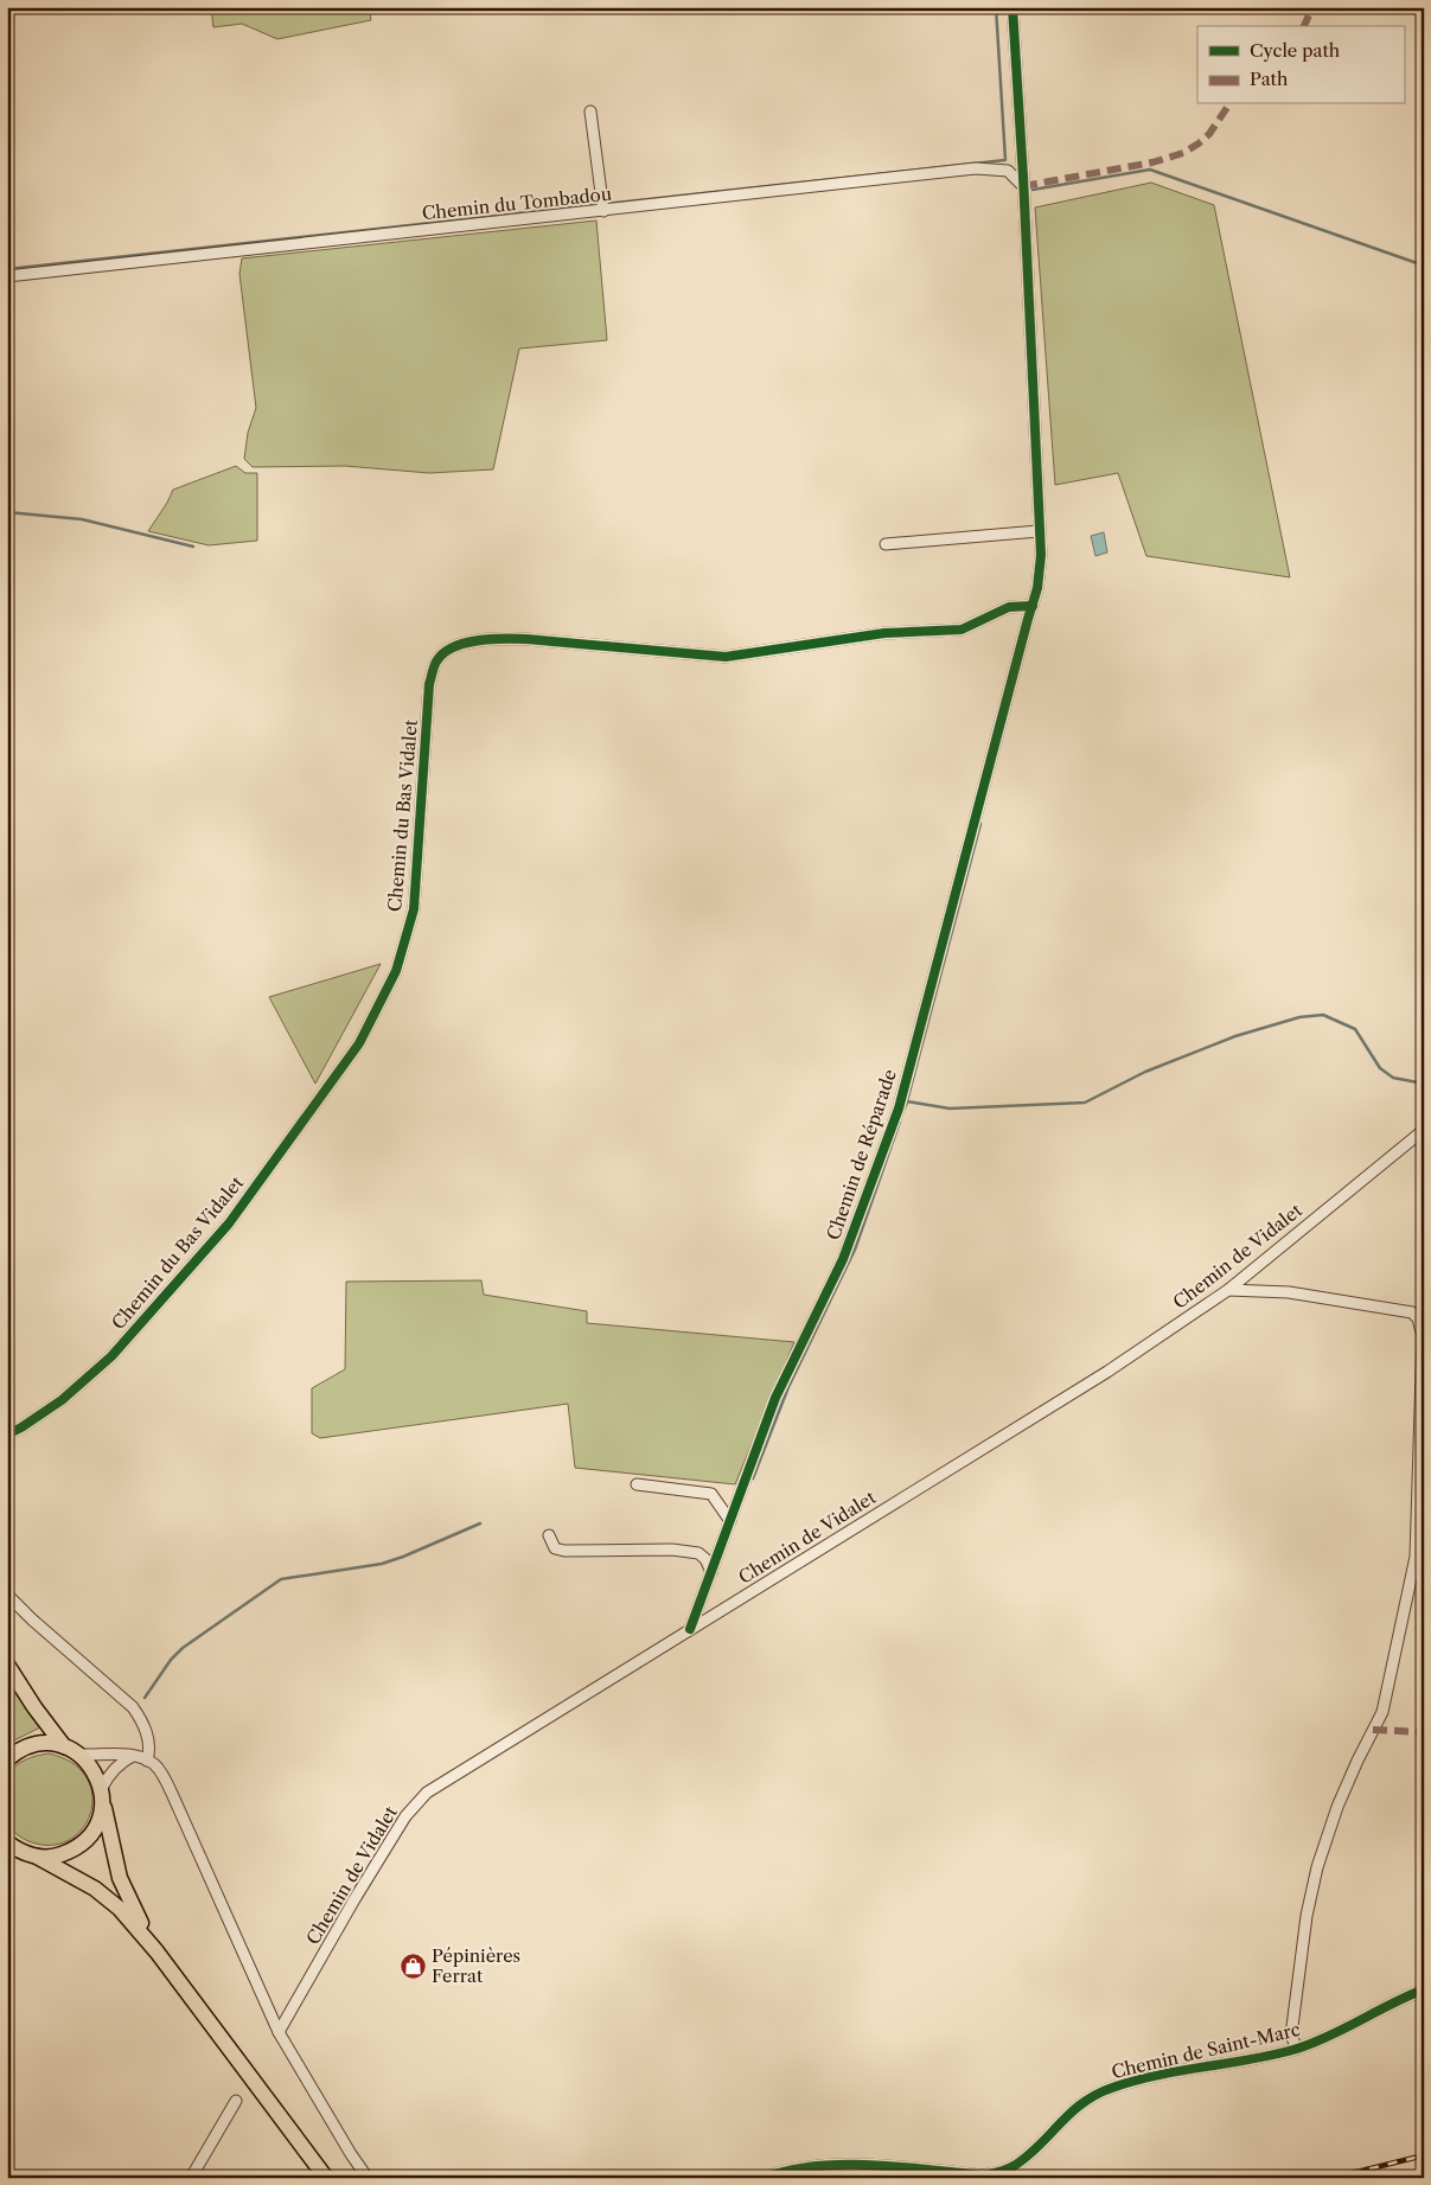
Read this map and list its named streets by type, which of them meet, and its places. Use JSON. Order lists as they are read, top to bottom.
{
  "streets": {
    "street": [
      "Chemin du Tombadou",
      "Chemin du Bas Vidalet",
      "Chemin de Réparade",
      "Chemin de Vidalet",
      "Chemin de Saint-Marc"
    ]
  },
  "crossings": [
    ["Chemin du Tombadou", "Chemin de Réparade"],
    ["Chemin du Bas Vidalet", "Chemin de Réparade"],
    ["Chemin de Réparade", "Chemin de Vidalet"]
  ],
  "places": {
    "shop": ["Pépinières Ferrat"]
  },
  "legend": ["Cycle path", "Path"]
}
